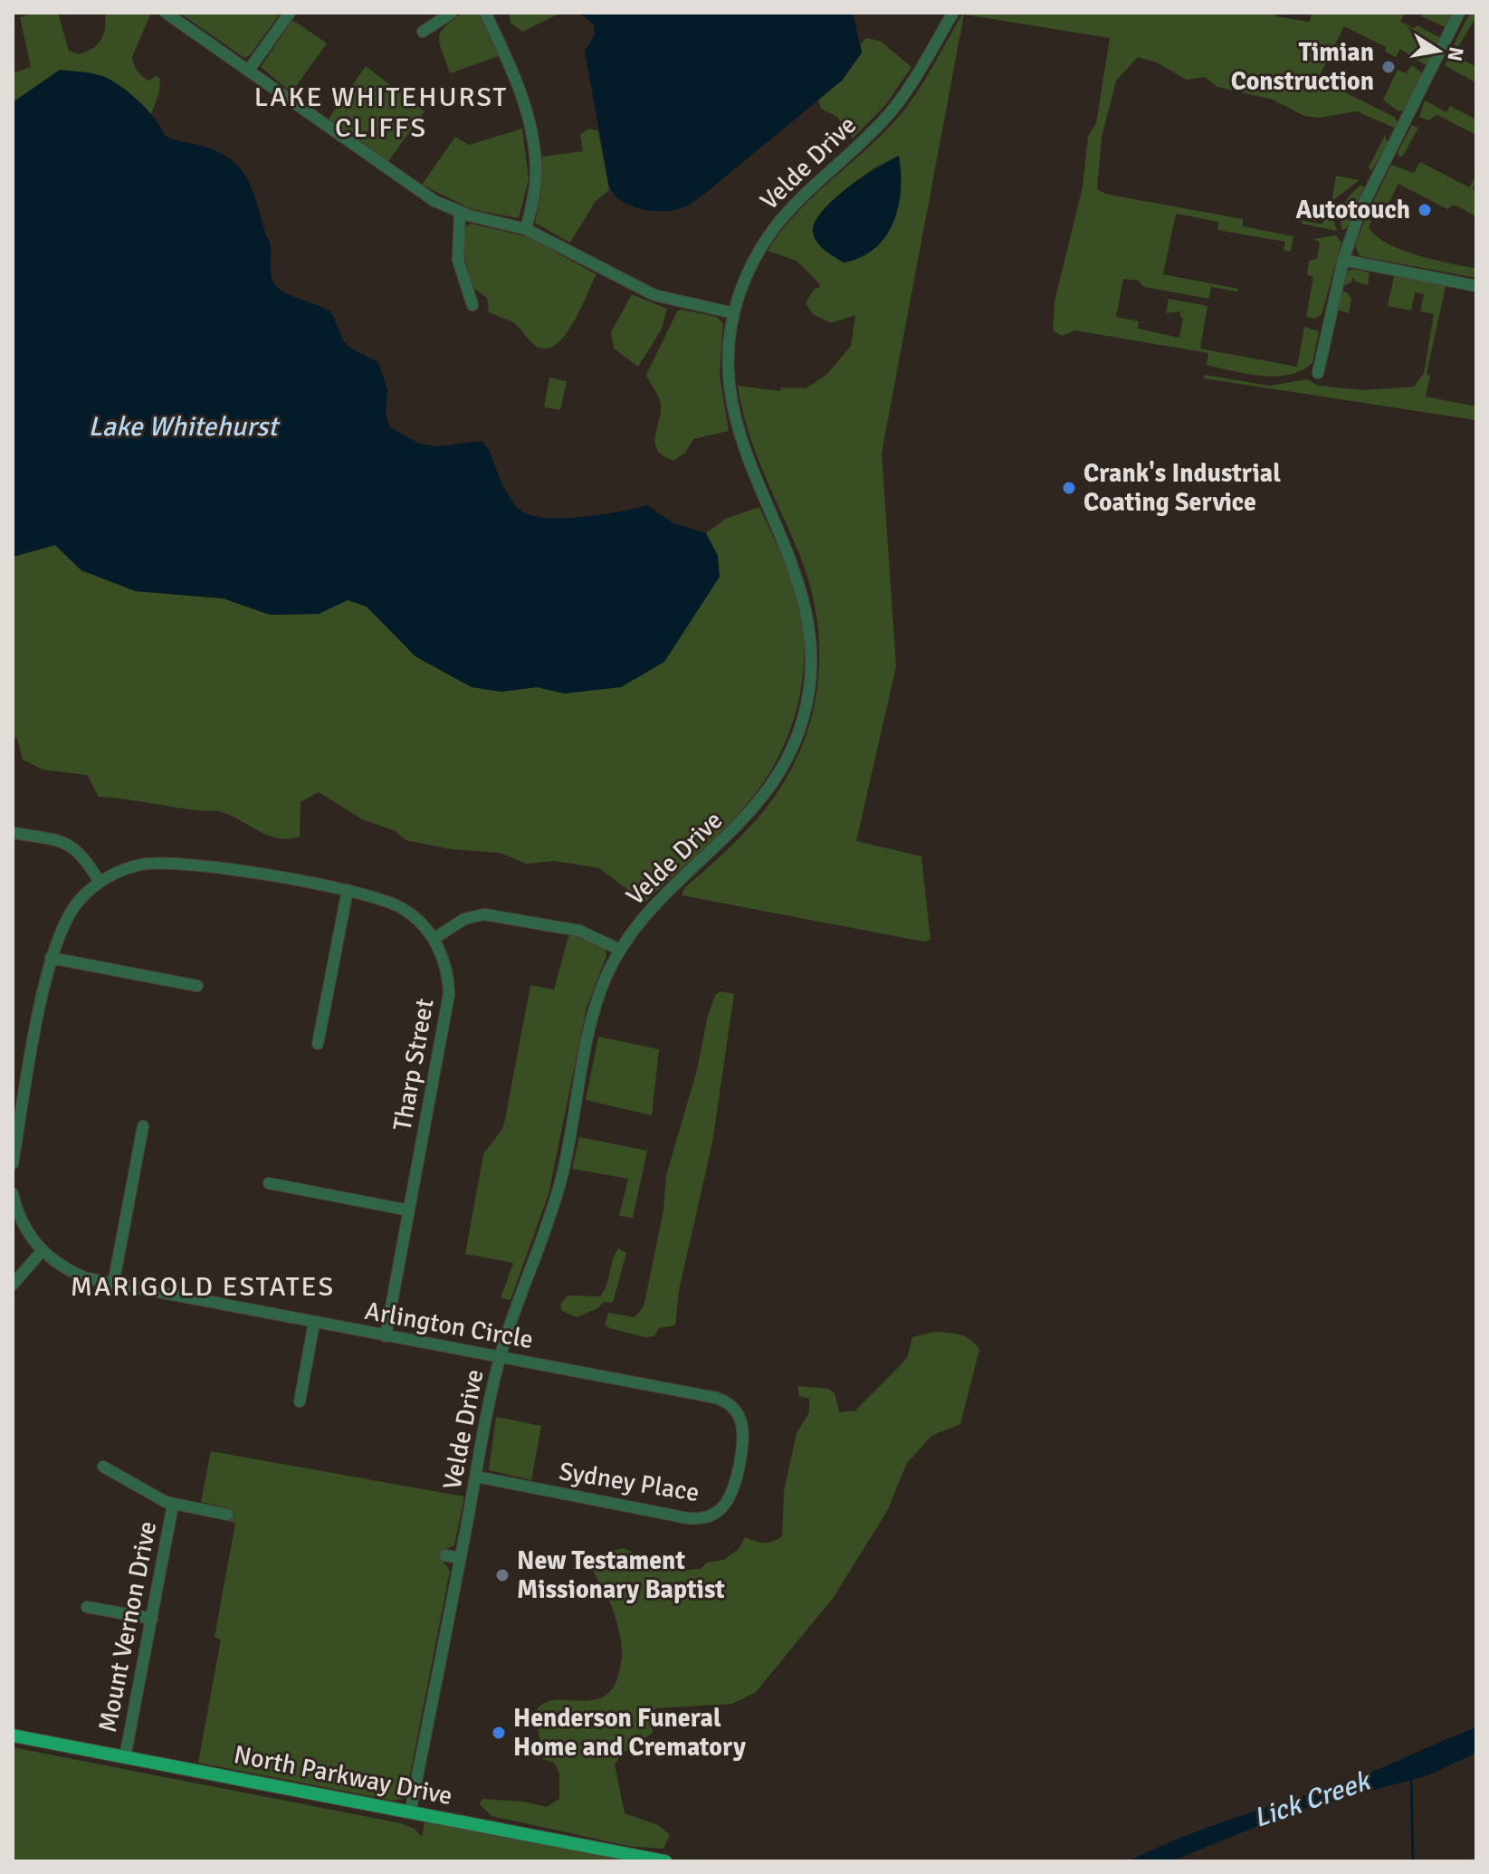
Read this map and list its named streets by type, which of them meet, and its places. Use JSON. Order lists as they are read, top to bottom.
{
  "streets": {
    "main road": ["North Parkway Drive"],
    "street": [
      "Velde Drive",
      "Tharp Street",
      "Arlington Circle",
      "Sydney Place",
      "Mount Vernon Drive"
    ]
  },
  "crossings": [
    ["Velde Drive", "Arlington Circle"],
    ["Velde Drive", "Sydney Place"],
    ["Velde Drive", "North Parkway Drive"],
    ["Tharp Street", "Arlington Circle"],
    ["Arlington Circle", "Sydney Place"],
    ["Mount Vernon Drive", "North Parkway Drive"]
  ],
  "districts": ["LAKE WHITEHURST CLIFFS", "MARIGOLD ESTATES"],
  "water": ["Lake Whitehurst", "Lick Creek"],
  "places": [
    "Timian Construction",
    "Autotouch",
    "Crank's Industrial Coating Service",
    "New Testament Missionary Baptist",
    "Henderson Funeral Home and Crematory"
  ],
  "north": "right"
}
